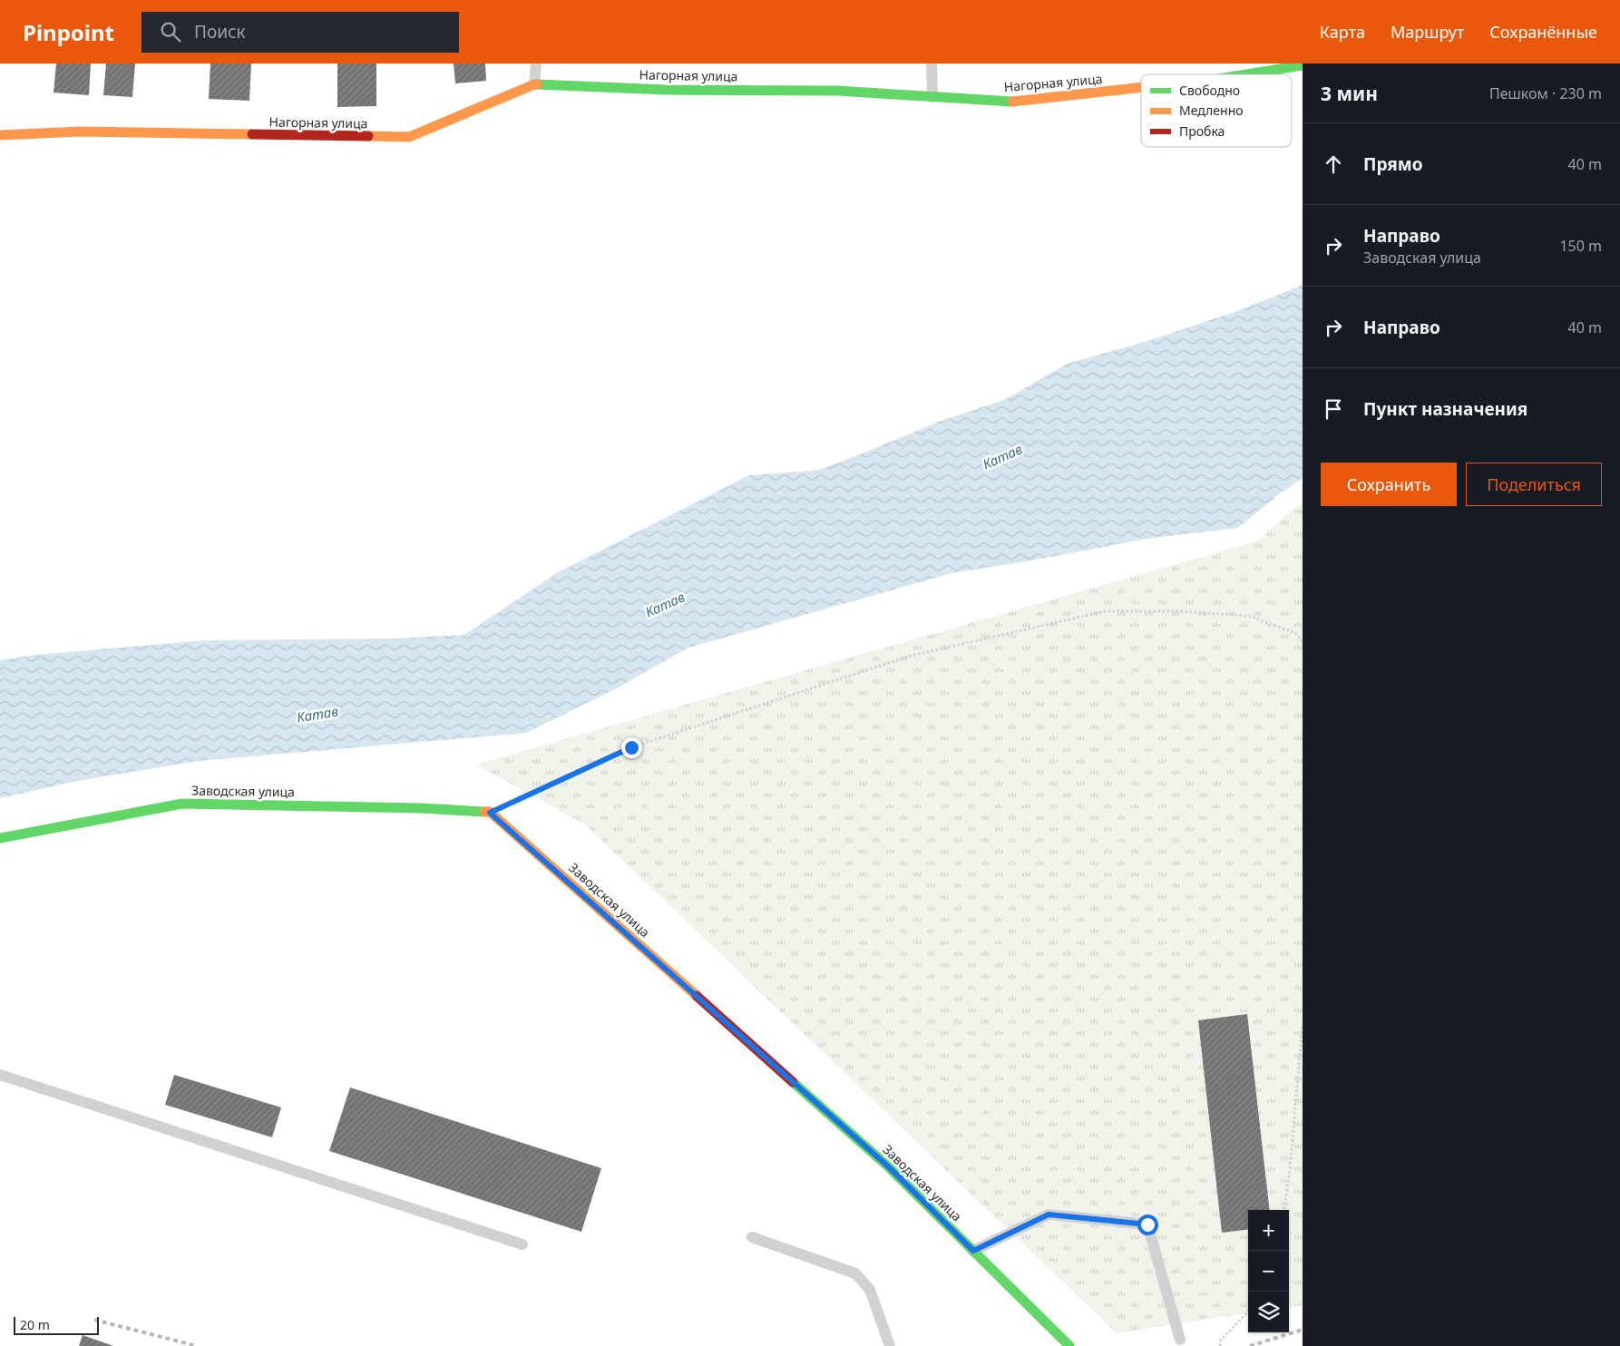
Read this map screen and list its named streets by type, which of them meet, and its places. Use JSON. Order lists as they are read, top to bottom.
{
  "streets": {
    "street": ["Нагорная улица", "Заводская улица"]
  },
  "water": ["Катав"],
  "legend": ["Свободно", "Медленно", "Пробка"],
  "scale_bar": "20 m",
  "page": {
    "header": "Pinpoint",
    "search": "Поиск",
    "nav": ["Карта", "Маршрут", "Сохранённые"],
    "heading": ["3 мин", "Пешком · 230 m"],
    "list": [
      ["Прямо", "40 m"],
      ["Направо", "Заводская улица", "150 m"],
      ["Направо", "40 m"],
      "Пункт назначения"
    ],
    "buttons": ["Сохранить", "Поделиться"],
    "map_buttons": ["+", "−"],
    "scale": "20 m"
  }
}
